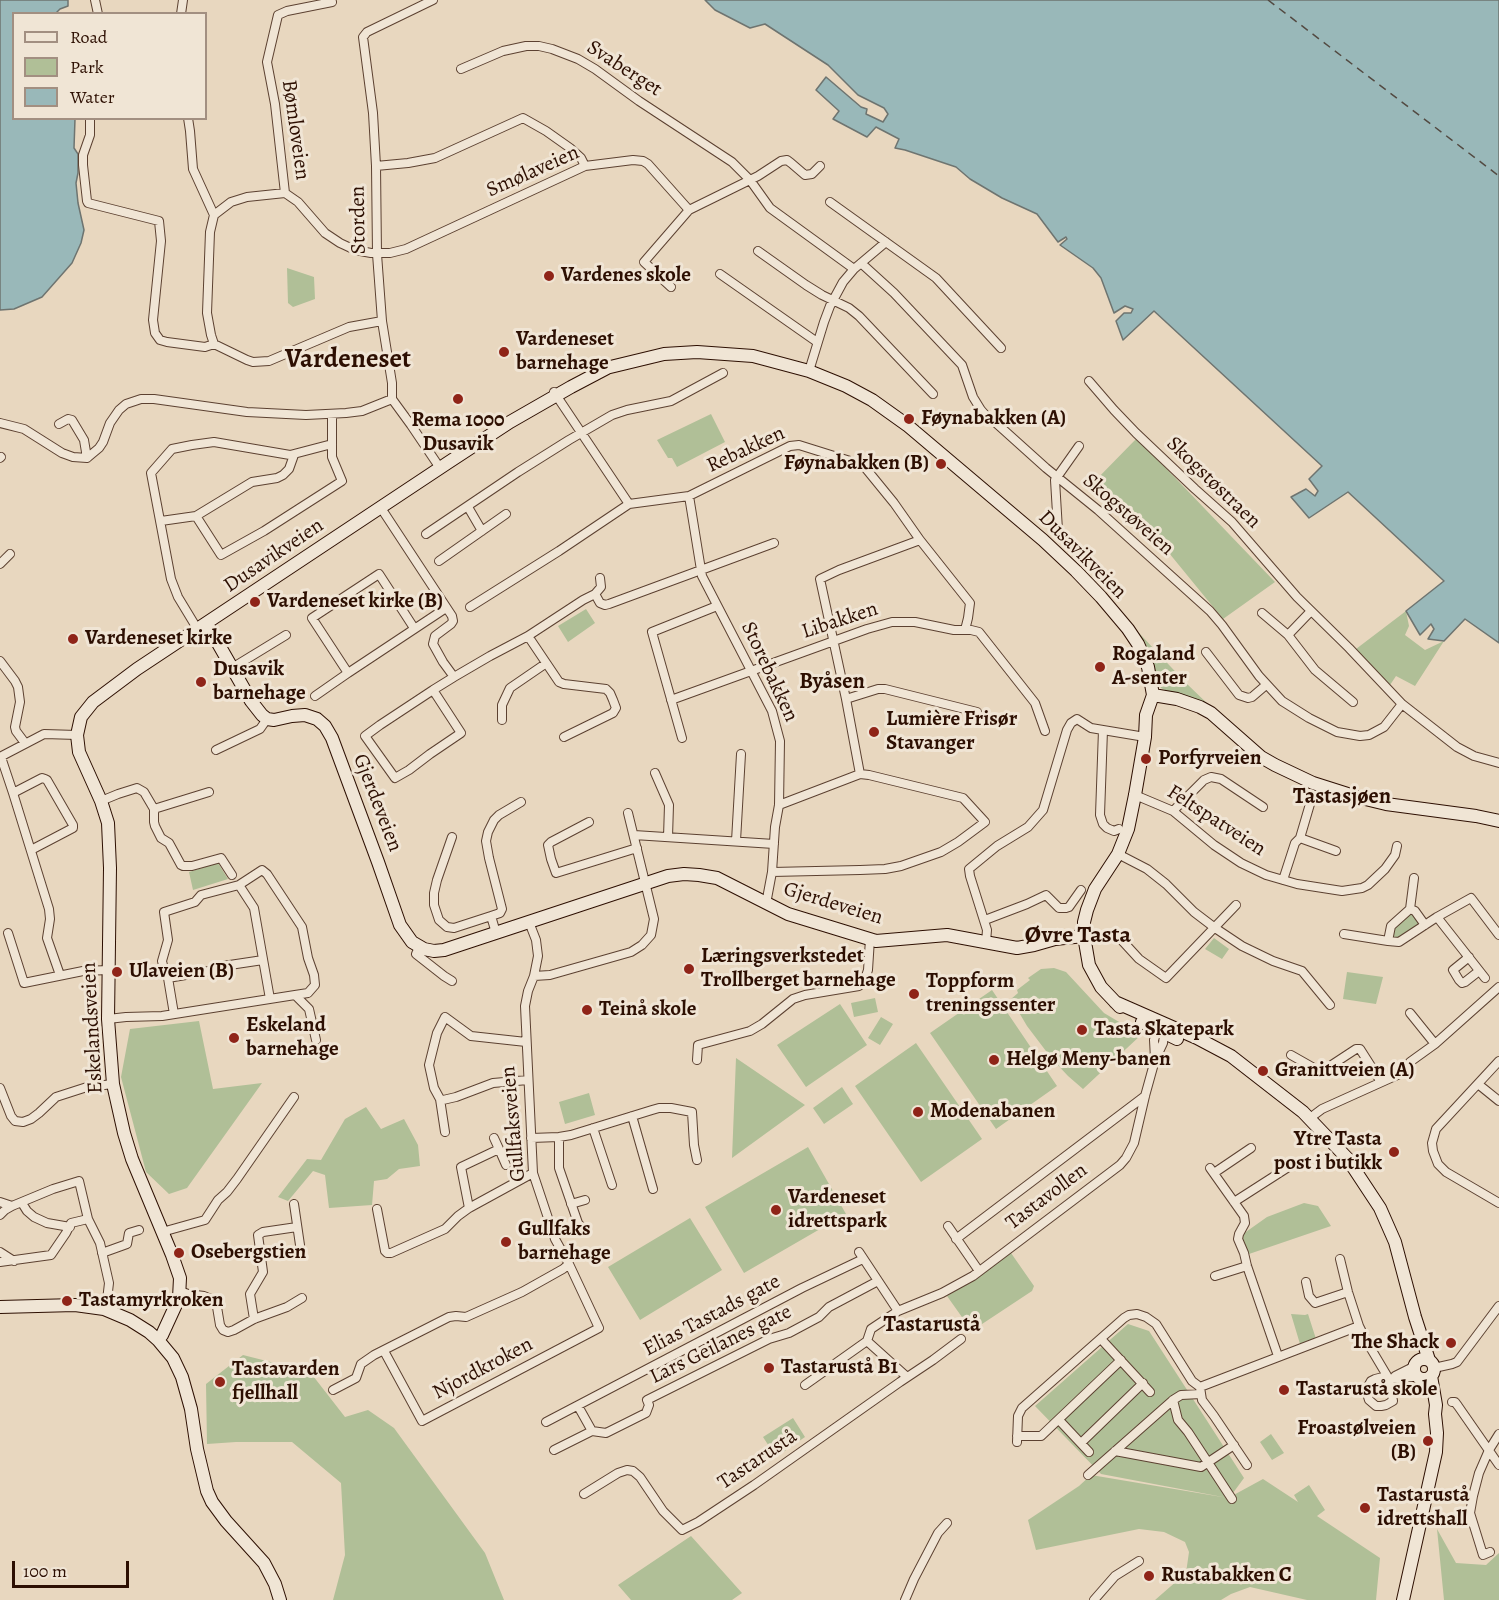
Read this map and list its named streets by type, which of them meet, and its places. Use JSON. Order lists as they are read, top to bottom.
{
  "streets": {
    "main road": ["Dusavikveien", "Gjerdeveien", "Eskelandsveien"],
    "street": [
      "Svaberget",
      "Bømloveien",
      "Smølaveien",
      "Storden",
      "Rebakken",
      "Skogstøstraen",
      "Skogstøveien",
      "Libakken",
      "Storebakken",
      "Feltspatveien",
      "Gullfaksveien",
      "Tastavollen",
      "Elias Tastads gate",
      "Lars Geilanes gate",
      "Njordkroken",
      "Tastarustå"
    ]
  },
  "crossings": [
    ["Svaberget", "Skogstøveien"],
    ["Bømloveien", "Smølaveien"],
    ["Bømloveien", "Storden"],
    ["Smølaveien", "Storden"],
    ["Rebakken", "Libakken"],
    ["Rebakken", "Storebakken"],
    ["Skogstøstraen", "Skogstøveien"],
    ["Dusavikveien", "Eskelandsveien"],
    ["Libakken", "Storebakken"],
    ["Storebakken", "Gjerdeveien"],
    ["Gjerdeveien", "Gullfaksveien"],
    ["Gullfaksveien", "Njordkroken"],
    ["Elias Tastads gate", "Lars Geilanes gate"]
  ],
  "districts": [
    "Vardeneset",
    "Byåsen",
    "Tastasjøen",
    "Øvre Tasta",
    "Tastarustå"
  ],
  "places": [
    "Vardenes skole",
    "Vardeneset barnehage",
    "Rema 1000 Dusavik",
    "Føynabakken (A)",
    "Føynabakken (B)",
    "Vardeneset kirke (B)",
    "Vardeneset kirke",
    "Rogaland A-senter",
    "Dusavik barnehage",
    "Lumière Frisør Stavanger",
    "Porfyrveien",
    "Læringsverkstedet Trollberget barnehage",
    "Ulaveien (B)",
    "Toppform treningssenter",
    "Teinå skole",
    "Tasta Skatepark",
    "Eskeland barnehage",
    "Helgø Meny-banen",
    "Granittveien (A)",
    "Modenabanen",
    "Ytre Tasta post i butikk",
    "Vardeneset idrettspark",
    "Gullfaks barnehage",
    "Osebergstien",
    "Tastamyrkroken",
    "The Shack",
    "Tastarustå B1",
    "Tastavarden fjellhall",
    "Tastarustå skole",
    "Froastølveien (B)",
    "Tastarustå idrettshall",
    "Rustabakken C"
  ],
  "legend": ["Road", "Park", "Water"],
  "scale_bar": "100 m"
}
